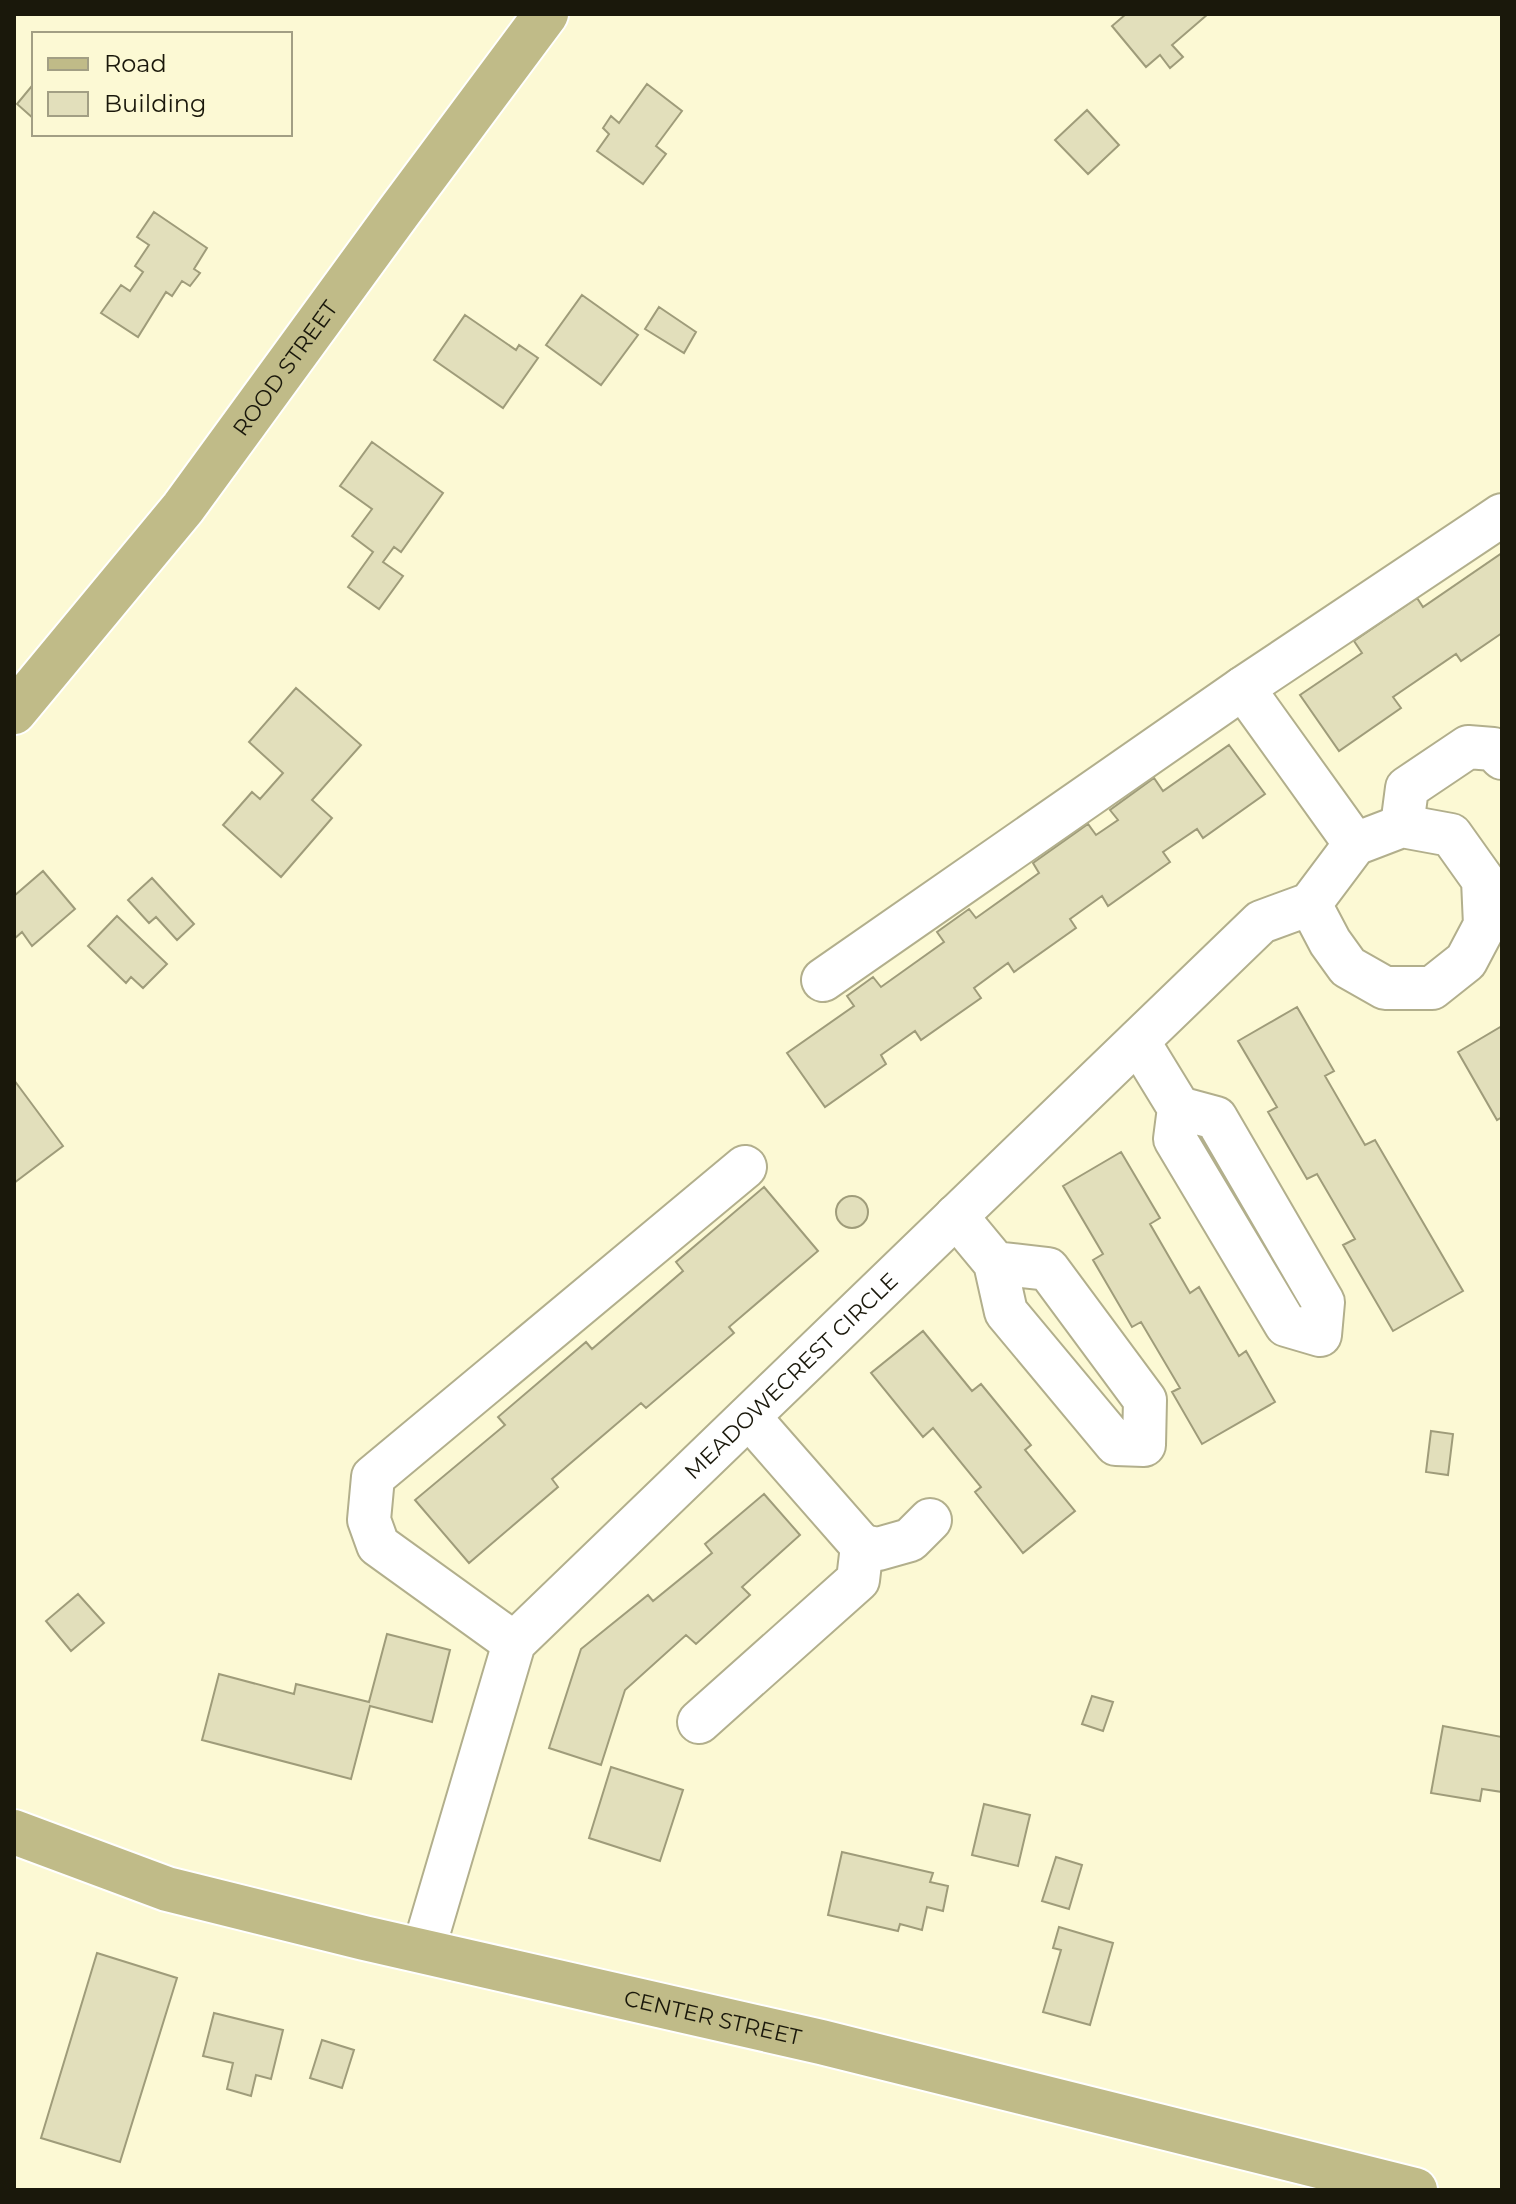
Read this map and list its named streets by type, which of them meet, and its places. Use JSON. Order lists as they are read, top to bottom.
{
  "streets": {
    "main road": ["ROOD STREET", "CENTER STREET"],
    "street": ["MEADOWECREST CIRCLE"]
  },
  "crossings": [
    ["MEADOWECREST CIRCLE", "CENTER STREET"]
  ],
  "legend": ["Road", "Building"]
}
